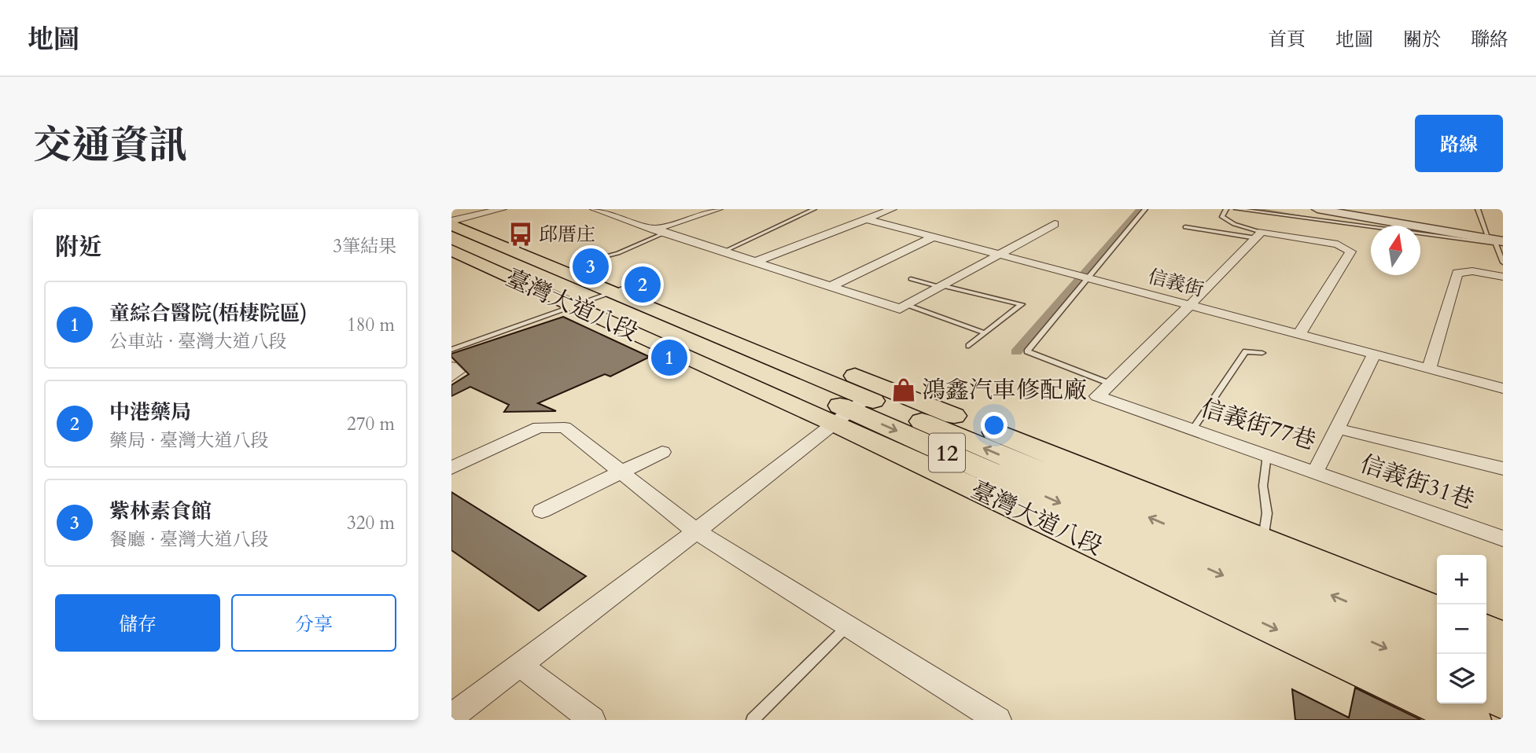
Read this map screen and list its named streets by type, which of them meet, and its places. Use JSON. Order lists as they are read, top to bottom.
{
  "streets": {
    "main road": ["臺灣大道八段", "12"],
    "street": ["信義街", "信義街77巷", "信義街31巷"]
  },
  "crossings": [
    ["信義街", "信義街77巷"],
    ["信義街77巷", "信義街31巷"]
  ],
  "places": {
    "bus stop": ["邱厝庄"],
    "shop": ["鴻鑫汽車修配廠"]
  },
  "north": "top",
  "page": {
    "header": "地圖",
    "nav": [
      "首頁",
      "地圖",
      "關於",
      "聯絡"
    ],
    "title": "交通資訊",
    "buttons": [
      "路線",
      ["儲存", "分享"]
    ],
    "heading": ["附近", "3筆結果"],
    "pins": ["3", "2", "1"],
    "list": [
      {
        "mark": "1",
        "name": "童綜合醫院(梧棲院區)",
        "note": "公車站 · 臺灣大道八段",
        "value": "180 m"
      },
      {
        "mark": "2",
        "name": "中港藥局",
        "note": "藥局 · 臺灣大道八段",
        "value": "270 m"
      },
      {
        "mark": "3",
        "name": "紫林素食館",
        "note": "餐廳 · 臺灣大道八段",
        "value": "320 m"
      }
    ],
    "map_buttons": ["+", "−"]
  }
}
